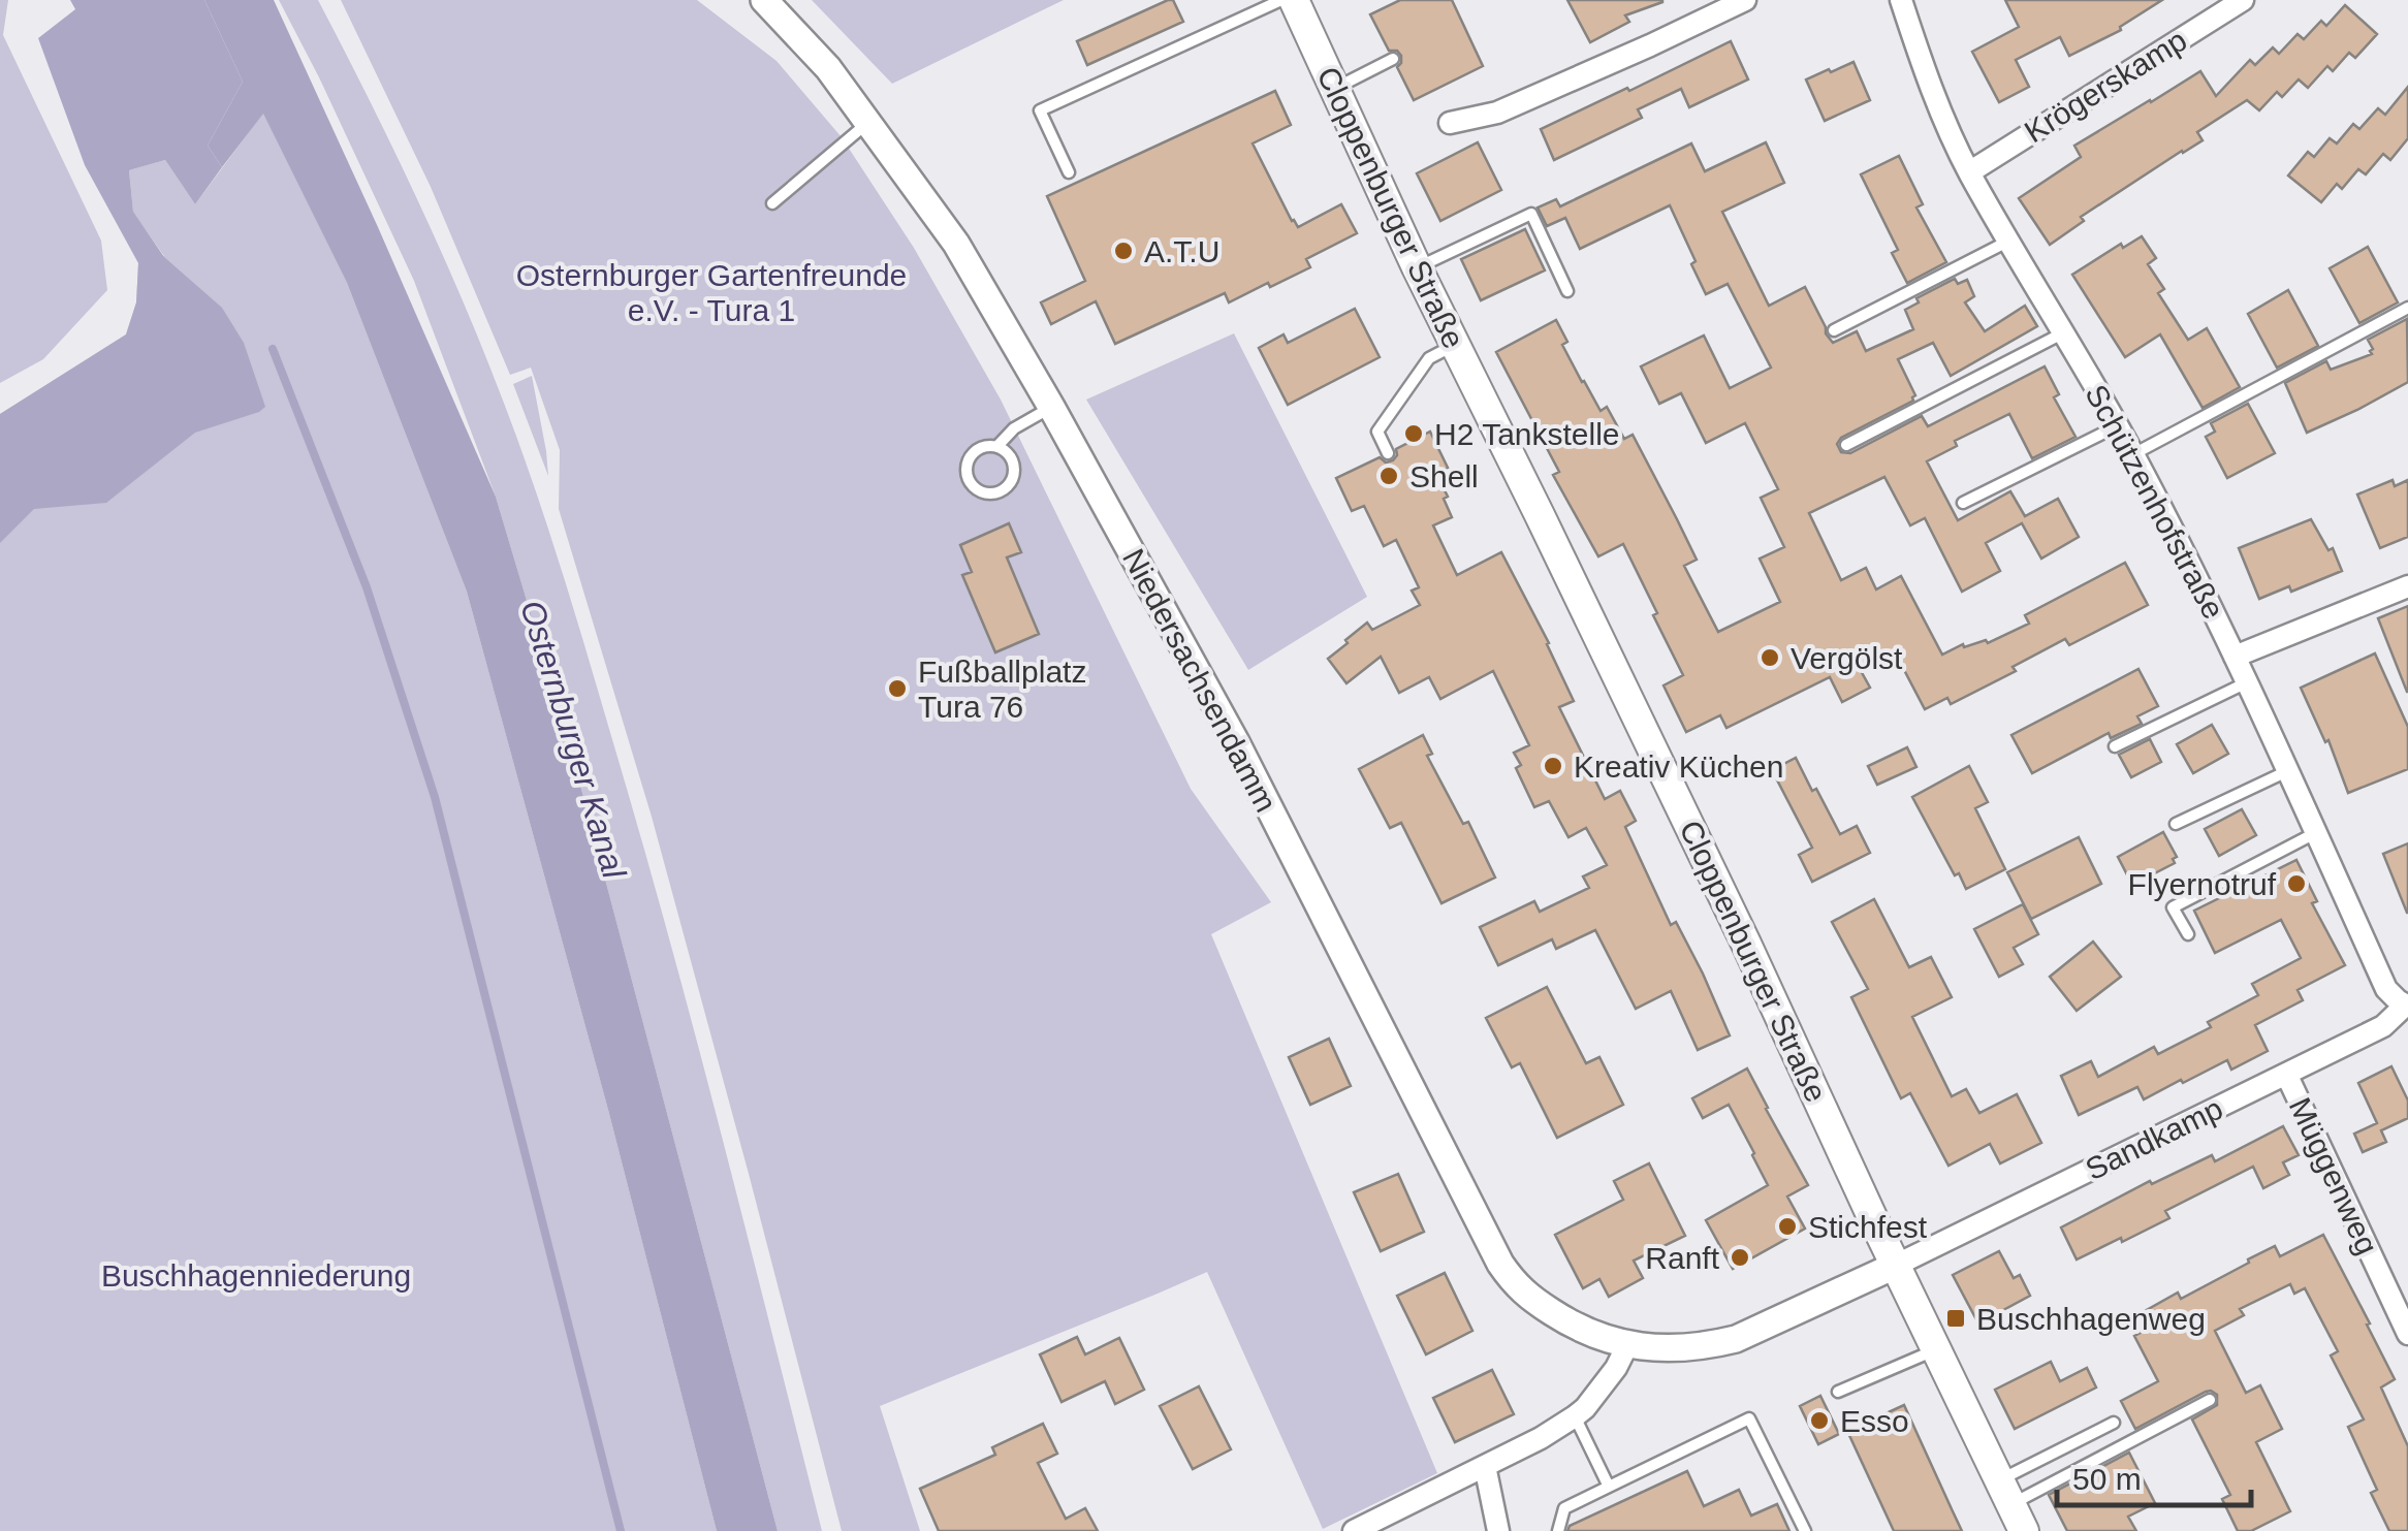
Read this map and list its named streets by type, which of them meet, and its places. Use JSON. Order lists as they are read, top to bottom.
{
  "streets": {
    "main road": ["Cloppenburger Straße"],
    "street": [
      "Krögerskamp",
      "Schützenhofstraße",
      "Niedersachsendamm",
      "Sandkamp",
      "Müggenweg"
    ]
  },
  "crossings": [
    ["Krögerskamp", "Schützenhofstraße"],
    ["Cloppenburger Straße", "Sandkamp"],
    ["Schützenhofstraße", "Sandkamp"],
    ["Sandkamp", "Müggenweg"]
  ],
  "water": ["Osternburger Kanal"],
  "parks": ["Osternburger Gartenfreunde e.V. - Tura 1", "Buschhagenniederung"],
  "places": {
    "other": [
      "A.T.U",
      "H2 Tankstelle",
      "Shell",
      "Vergölst",
      "Fußballplatz Tura 76",
      "Kreativ Küchen",
      "Flyernotruf",
      "Stichfest",
      "Ranft",
      "Esso"
    ],
    "transit": ["Buschhagenweg"]
  },
  "scale_bar": "50 m"
}
